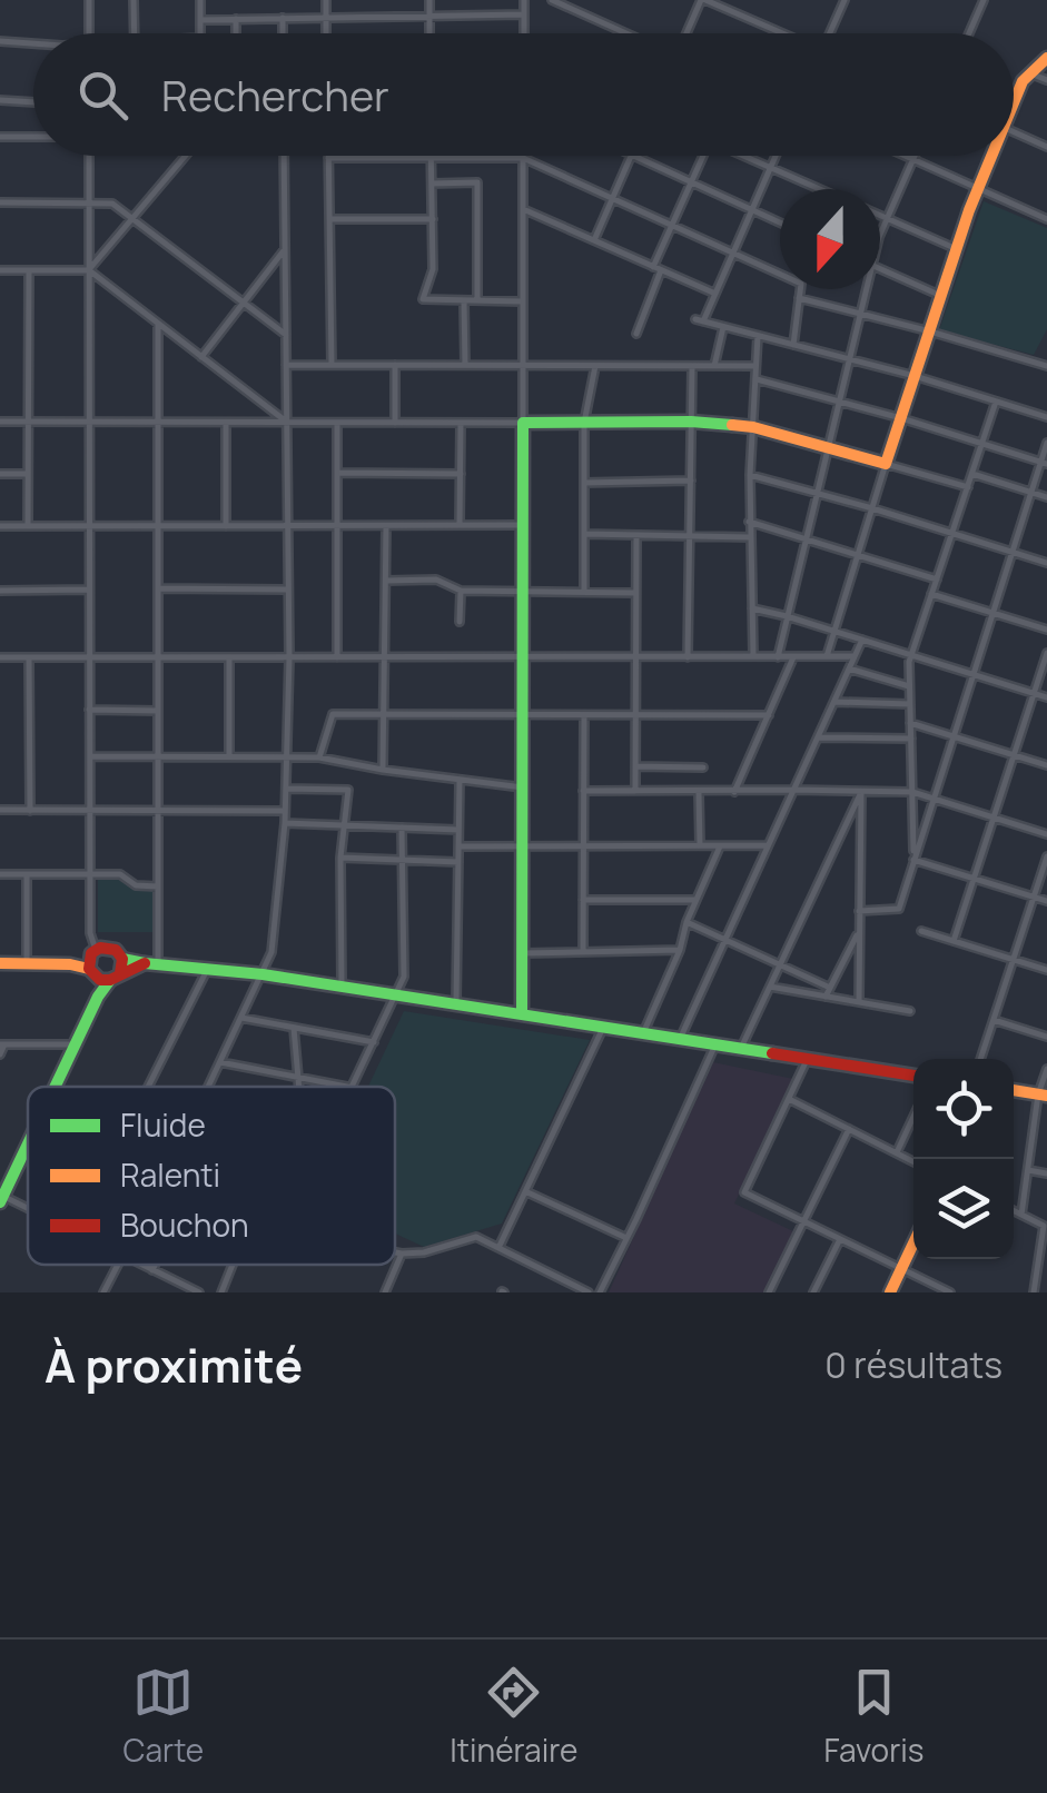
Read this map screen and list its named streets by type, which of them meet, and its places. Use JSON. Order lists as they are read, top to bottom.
{
  "legend": ["Fluide", "Ralenti", "Bouchon"],
  "north": "bottom",
  "page": {
    "search": "Rechercher",
    "heading": ["À proximité", "0 résultats"],
    "nav": ["Carte", "Itinéraire", "Favoris"]
  }
}
